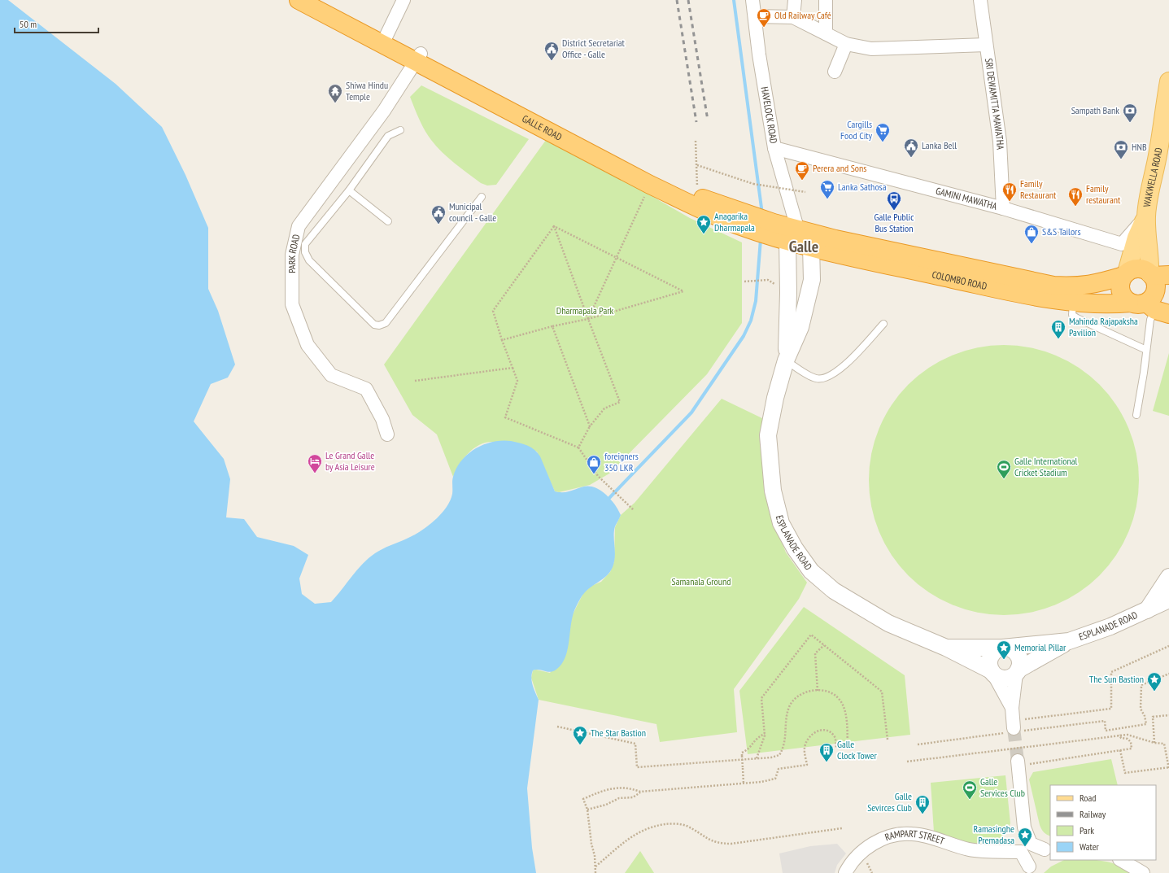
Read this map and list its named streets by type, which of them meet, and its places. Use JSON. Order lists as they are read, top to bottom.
{
  "streets": {
    "highway": ["GALLE ROAD", "COLOMBO ROAD"],
    "main road": ["WAKWELLA ROAD"],
    "street": [
      "SRI DEWAMITTA MAWATHA",
      "HAVELOCK ROAD",
      "GAMINI MAWATHA",
      "PARK ROAD",
      "ESPLANADE ROAD",
      "RAMPART STREET"
    ]
  },
  "crossings": [
    ["SRI DEWAMITTA MAWATHA", "GAMINI MAWATHA"],
    ["HAVELOCK ROAD", "GALLE ROAD"],
    ["HAVELOCK ROAD", "GAMINI MAWATHA"],
    ["HAVELOCK ROAD", "COLOMBO ROAD"],
    ["HAVELOCK ROAD", "ESPLANADE ROAD"],
    ["GALLE ROAD", "PARK ROAD"],
    ["GALLE ROAD", "COLOMBO ROAD"],
    ["GALLE ROAD", "ESPLANADE ROAD"],
    ["WAKWELLA ROAD", "GAMINI MAWATHA"],
    ["WAKWELLA ROAD", "COLOMBO ROAD"],
    ["COLOMBO ROAD", "ESPLANADE ROAD"]
  ],
  "districts": ["Galle"],
  "parks": ["Dharmapala Park", "Samanala Ground"],
  "places": {
    "cafe": ["Old Railway Café", "Perera and Sons"],
    "public building": ["District Secretariat Office - Galle", "Lanka Bell", "Municipal council - Galle"],
    "temple": ["Shiwa Hindu Temple"],
    "bank": ["Sampath Bank", "HNB"],
    "supermarket": ["Cargills Food City", "Lanka Sathosa"],
    "restaurant": ["Family Restaurant", "Family restaurant"],
    "bus stop": ["Galle Public Bus Station"],
    "place": [
      "Anagarika Dharmapala",
      "Memorial Pillar",
      "The Sun Bastion",
      "The Star Bastion",
      "Ramasinghe Premadasa"
    ],
    "shop": ["S&S Tailors", "foreigners 350 LKR"],
    "building": ["Mahinda Rajapaksha Pavilion", "Galle Clock Tower", "Galle Sevirces Club"],
    "hotel": ["Le Grand Galle by Asia Leisure"],
    "sports": ["Galle International Cricket Stadium", "Galle Services Club"]
  },
  "legend": [
    "Road",
    "Railway",
    "Park",
    "Water"
  ],
  "scale_bar": "50 m"
}
